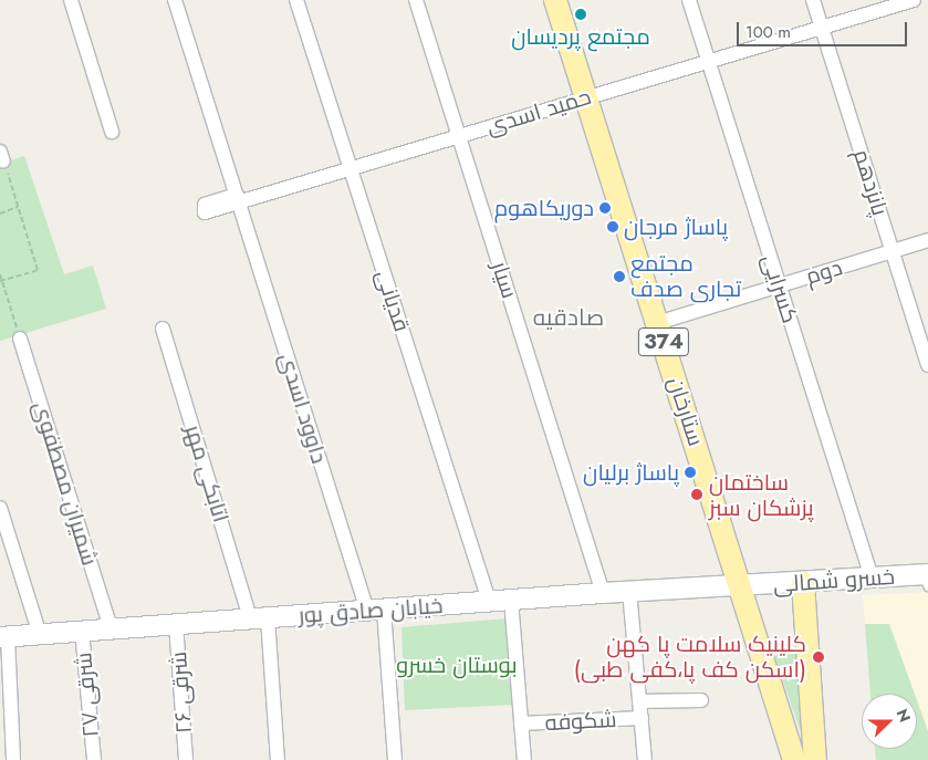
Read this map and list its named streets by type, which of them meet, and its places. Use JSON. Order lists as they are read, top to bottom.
{
  "streets": {
    "main road": [
      "374",
      "ستارخان",
      "خسرو شمالی",
      "خیابان صادق پور"
    ],
    "street": [
      "حمید اسدی",
      "پانزدهم",
      "دوم",
      "سیار",
      "کسرایی",
      "قدیانی",
      "داوود اسدی",
      "اتابکی مهر",
      "شمیران مصطفوی",
      "۲۶ شرقی",
      "۲۷ شرقی",
      "شکوفه"
    ]
  },
  "crossings": [
    ["حمید اسدی", "پانزدهم"],
    ["حمید اسدی", "سیار"],
    ["حمید اسدی", "کسرایی"],
    ["حمید اسدی", "قدیانی"],
    ["حمید اسدی", "داوود اسدی"],
    ["حمید اسدی", "ستارخان"],
    ["پانزدهم", "دوم"],
    ["دوم", "کسرایی"],
    ["دوم", "ستارخان"],
    ["سیار", "خیابان صادق پور"],
    ["کسرایی", "خسرو شمالی"],
    ["قدیانی", "خیابان صادق پور"],
    ["داوود اسدی", "خیابان صادق پور"],
    ["ستارخان", "خسرو شمالی"],
    ["ستارخان", "خیابان صادق پور"],
    ["اتابکی مهر", "خیابان صادق پور"],
    ["شمیران مصطفوی", "خیابان صادق پور"],
    ["خسرو شمالی", "خیابان صادق پور"],
    ["خیابان صادق پور", "۲۶ شرقی"],
    ["خیابان صادق پور", "۲۷ شرقی"]
  ],
  "districts": ["صادقیه"],
  "parks": ["بوستان خسرو"],
  "places": [
    "مجتمع پردیسان",
    "دوریکاهوم",
    "پاساژ مرجان",
    "مجتمع تجاری صدف",
    "پاساژ برلیان",
    "ساختمان پزشکان سبز",
    "کلینیک سلامت پا کهن (اسکن کف پا،کفی طبی)"
  ],
  "scale_bar": "100 m",
  "north": "right"
}
